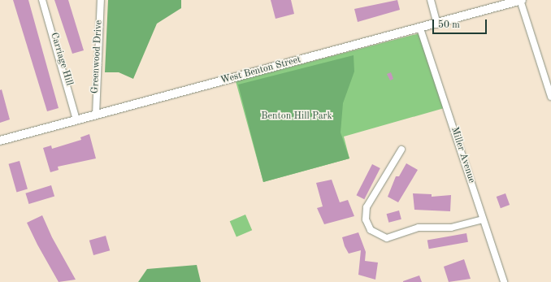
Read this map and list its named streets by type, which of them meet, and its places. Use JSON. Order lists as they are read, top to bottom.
{
  "streets": {
    "street": [
      "Greenwood Drive",
      "Carriage Hill",
      "West Benton Street",
      "Miller Avenue"
    ]
  },
  "crossings": [
    ["Greenwood Drive", "West Benton Street"],
    ["Carriage Hill", "West Benton Street"],
    ["West Benton Street", "Miller Avenue"]
  ],
  "parks": ["Benton Hill Park"],
  "scale_bar": "50 m"
}
